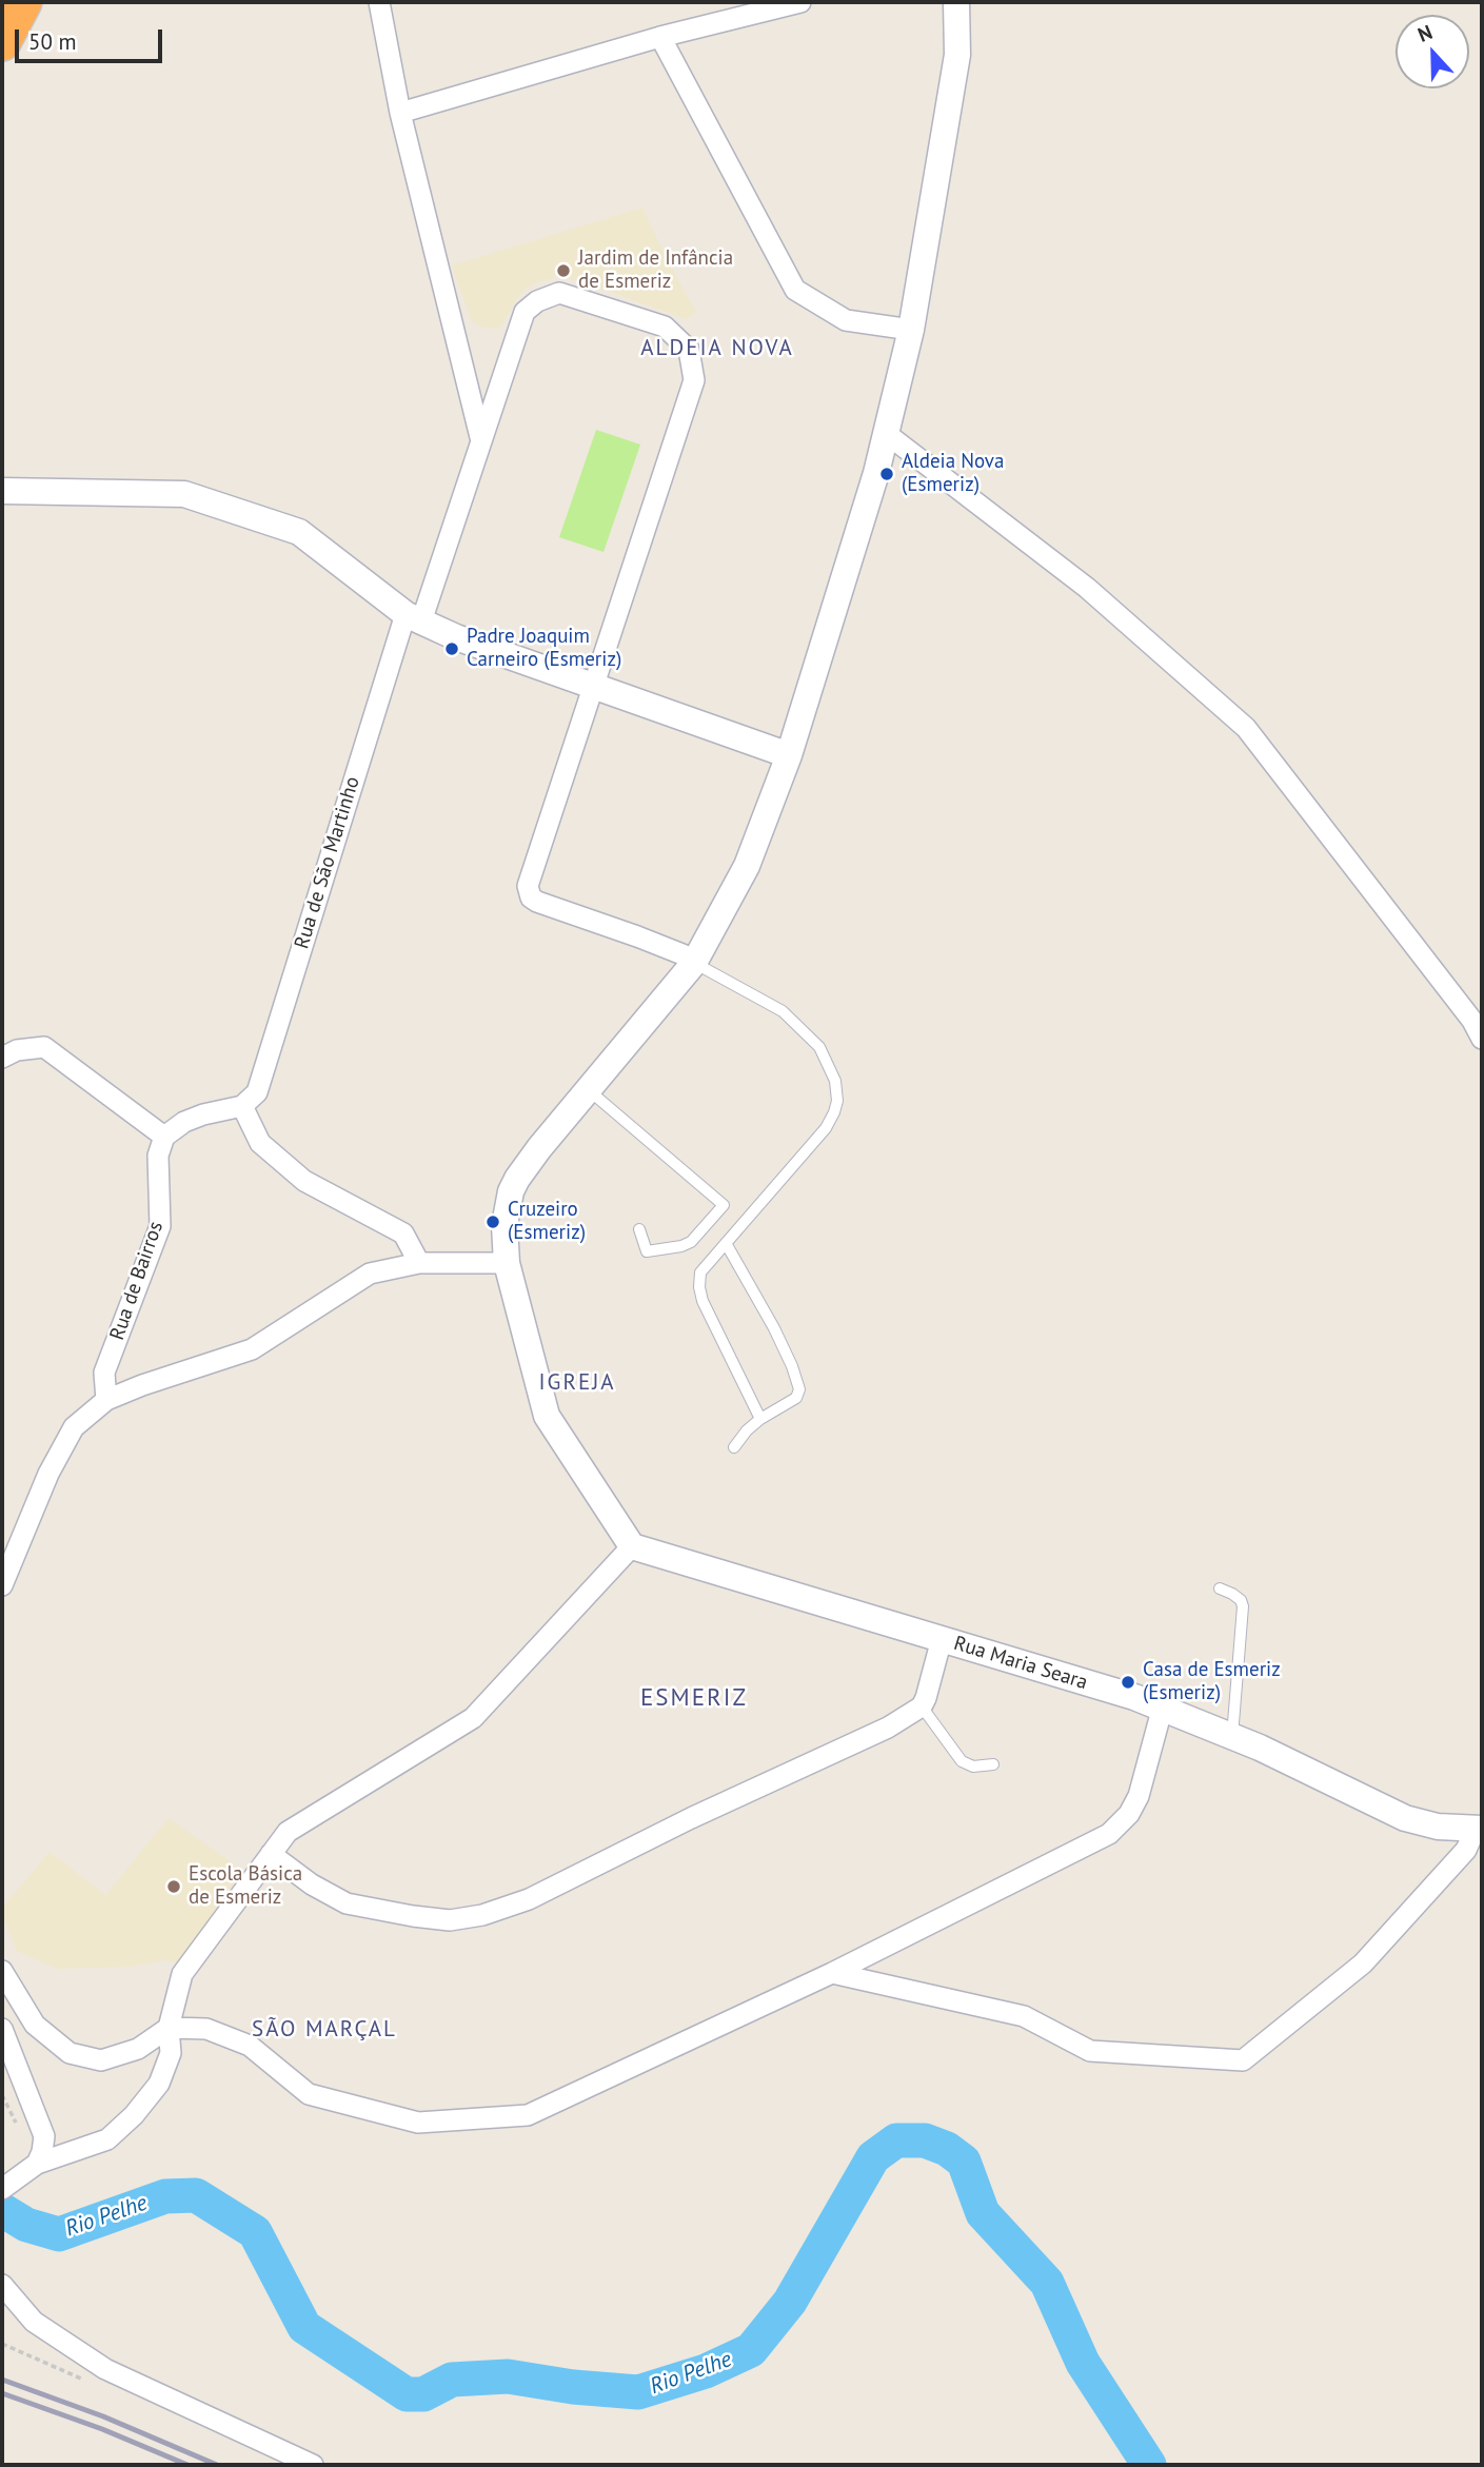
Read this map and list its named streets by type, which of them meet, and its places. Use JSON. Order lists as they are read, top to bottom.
{
  "streets": {
    "street": ["Rua de São Martinho", "Rua de Bairros", "Rua Maria Seara"]
  },
  "districts": [
    "ALDEIA NOVA",
    "IGREJA",
    "ESMERIZ",
    "SÃO MARÇAL"
  ],
  "water": ["Rio Pelhe"],
  "places": [
    "Jardim de Infância de Esmeriz",
    "Aldeia Nova (Esmeriz)",
    "Padre Joaquim Carneiro (Esmeriz)",
    "Cruzeiro (Esmeriz)",
    "Casa de Esmeriz (Esmeriz)",
    "Escola Básica de Esmeriz"
  ],
  "scale_bar": "50 m",
  "north": "top"
}
